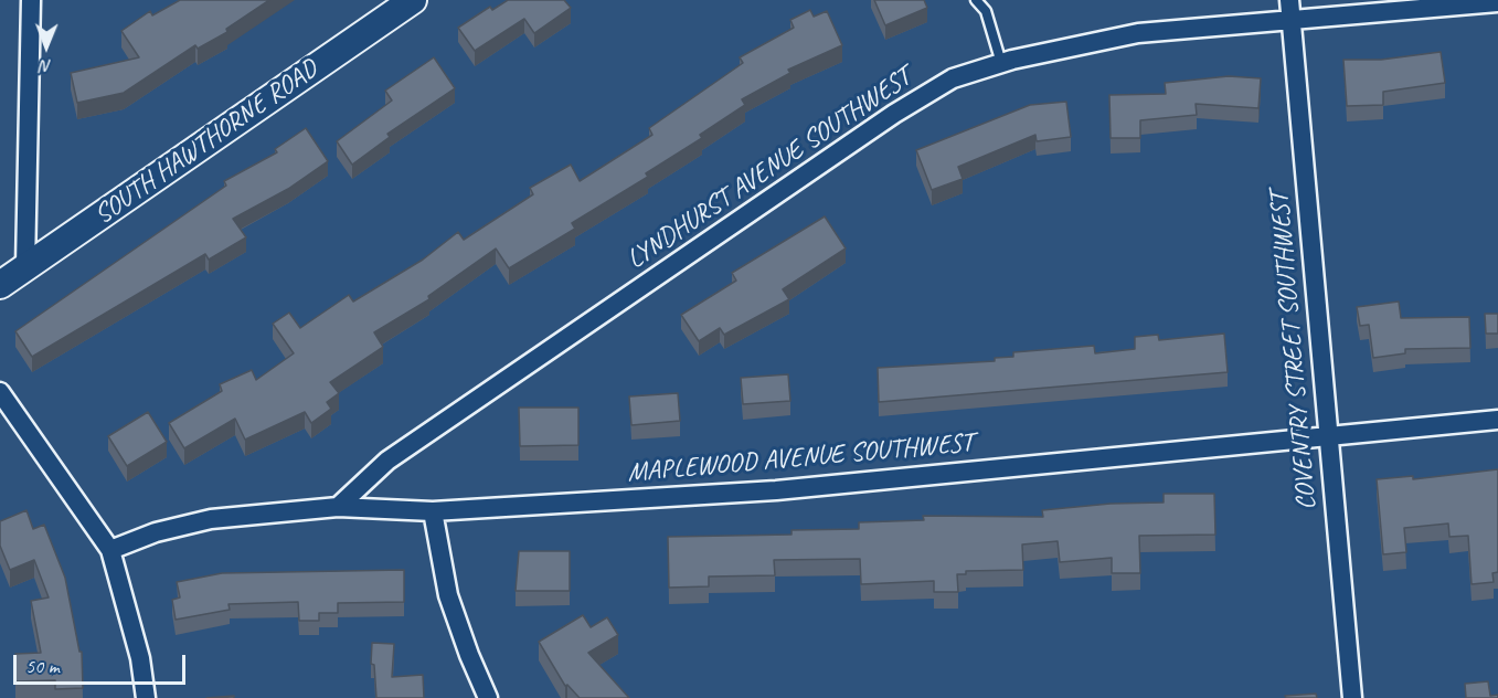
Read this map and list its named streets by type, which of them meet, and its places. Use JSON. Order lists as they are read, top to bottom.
{
  "streets": {
    "main road": ["SOUTH HAWTHORNE ROAD"],
    "street": ["LYNDHURST AVENUE SOUTHWEST", "COVENTRY STREET SOUTHWEST", "MAPLEWOOD AVENUE SOUTHWEST"]
  },
  "crossings": [
    ["LYNDHURST AVENUE SOUTHWEST", "COVENTRY STREET SOUTHWEST"],
    ["LYNDHURST AVENUE SOUTHWEST", "MAPLEWOOD AVENUE SOUTHWEST"],
    ["COVENTRY STREET SOUTHWEST", "MAPLEWOOD AVENUE SOUTHWEST"]
  ],
  "scale_bar": "50 m",
  "north": "bottom"
}
